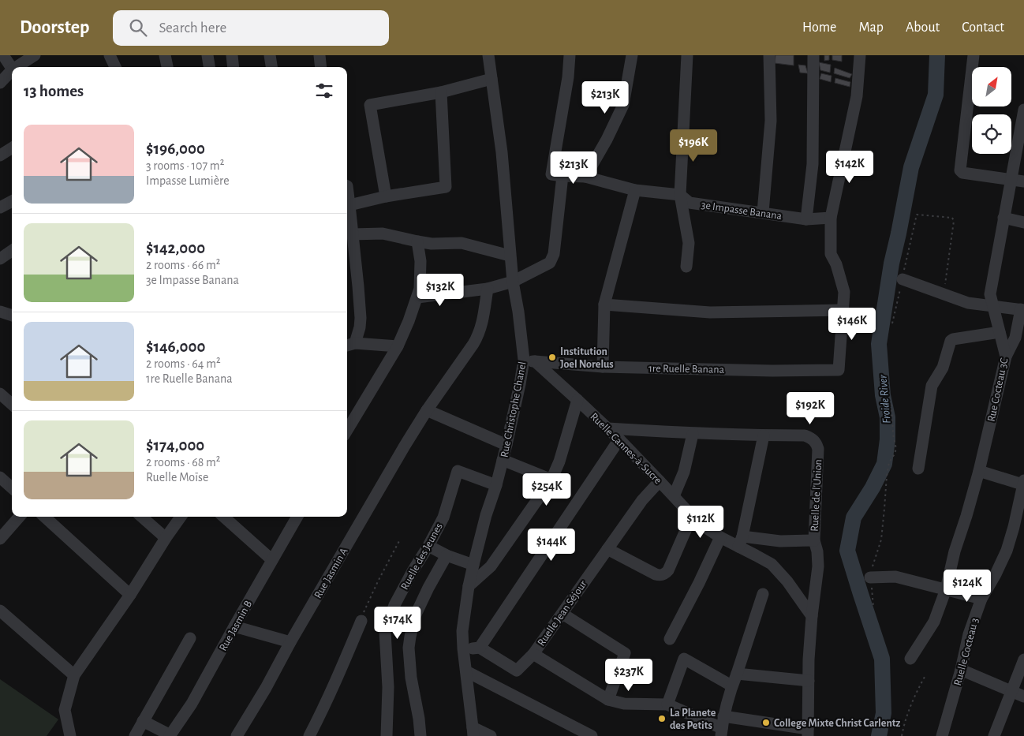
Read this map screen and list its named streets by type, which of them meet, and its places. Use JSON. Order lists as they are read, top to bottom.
{
  "streets": {
    "street": [
      "3e Impasse Banana",
      "1re Ruelle Banana",
      "Rue Cocteau 3C",
      "Rue Christophe Chanel",
      "Ruelle Cannes-à-Sucre",
      "Ruelle de l'Union",
      "Ruelle des Jeunes",
      "Rue Jasmin A",
      "Ruelle Jean Séjour",
      "Rue Jasmin B",
      "Ruelle Cocteau 3"
    ]
  },
  "crossings": [
    ["1re Ruelle Banana", "Rue Christophe Chanel"],
    ["1re Ruelle Banana", "Ruelle Cannes-à-Sucre"],
    ["Rue Christophe Chanel", "Ruelle Cannes-à-Sucre"],
    ["Rue Christophe Chanel", "Ruelle des Jeunes"],
    ["Ruelle Cannes-à-Sucre", "Ruelle de l'Union"],
    ["Ruelle Cannes-à-Sucre", "Ruelle Jean Séjour"]
  ],
  "water": ["Froide River"],
  "places": ["Institution Joel Norelus", "La Planete des Petits", "College Mixte Christ Carlentz"],
  "north": "top right",
  "page": {
    "header": "Doorstep",
    "search": "Search here",
    "nav": [
      "Home",
      "Map",
      "About",
      "Contact"
    ],
    "heading": "13 homes",
    "price": [
      "$213K",
      "$196K",
      "$142K",
      "$213K",
      "$132K",
      "$146K",
      "$192K",
      "$254K",
      "$112K",
      "$144K",
      "$124K",
      "$174K",
      "$237K"
    ],
    "list": [
      {
        "name": "$196,000",
        "note": "3 rooms · 107 m² · Impasse Lumière"
      },
      {
        "name": "$142,000",
        "note": "2 rooms · 66 m² · 3e Impasse Banana"
      },
      {
        "name": "$146,000",
        "note": "2 rooms · 64 m² · 1re Ruelle Banana"
      },
      {
        "name": "$174,000",
        "note": "2 rooms · 68 m² · Ruelle Moïse"
      }
    ]
  }
}
